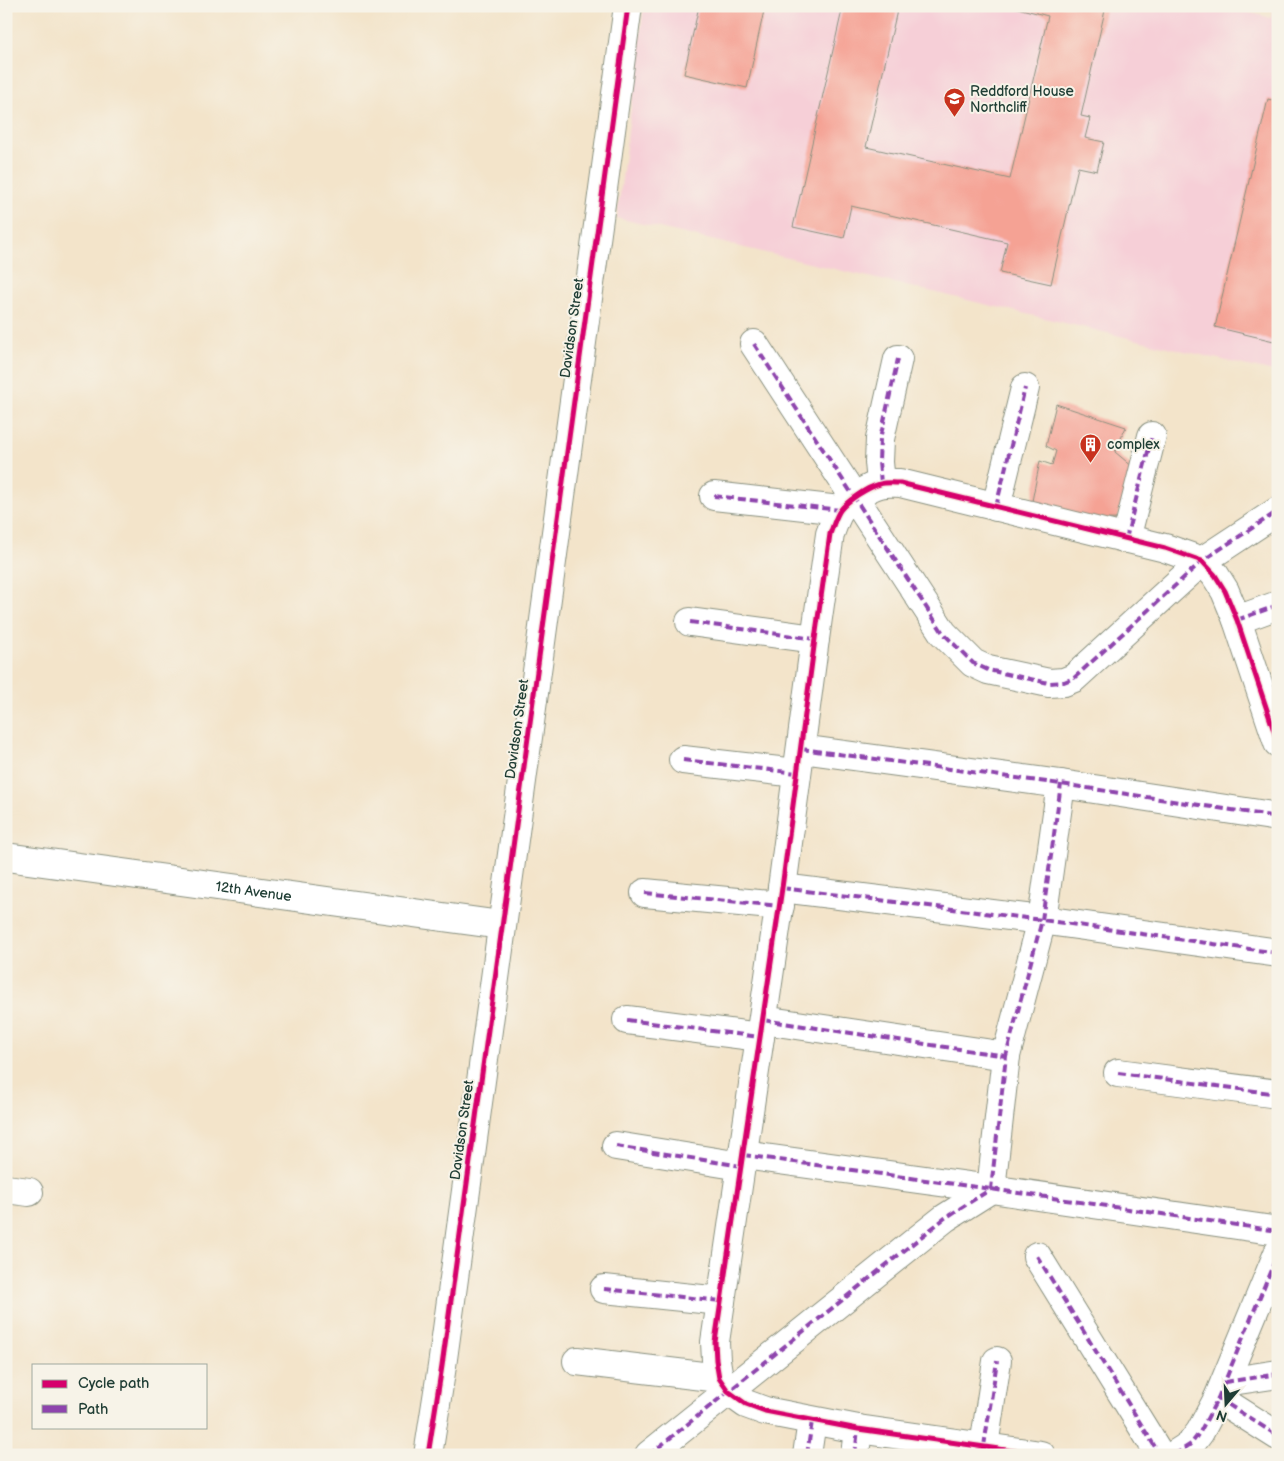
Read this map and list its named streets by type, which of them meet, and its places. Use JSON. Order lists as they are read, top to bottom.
{
  "streets": {
    "street": ["Davidson Street", "12th Avenue"]
  },
  "crossings": [
    ["Davidson Street", "12th Avenue"]
  ],
  "places": {
    "school or university": ["Reddford House Northcliff"],
    "building": ["complex"]
  },
  "legend": ["Cycle path", "Path"],
  "north": "bottom"
}
